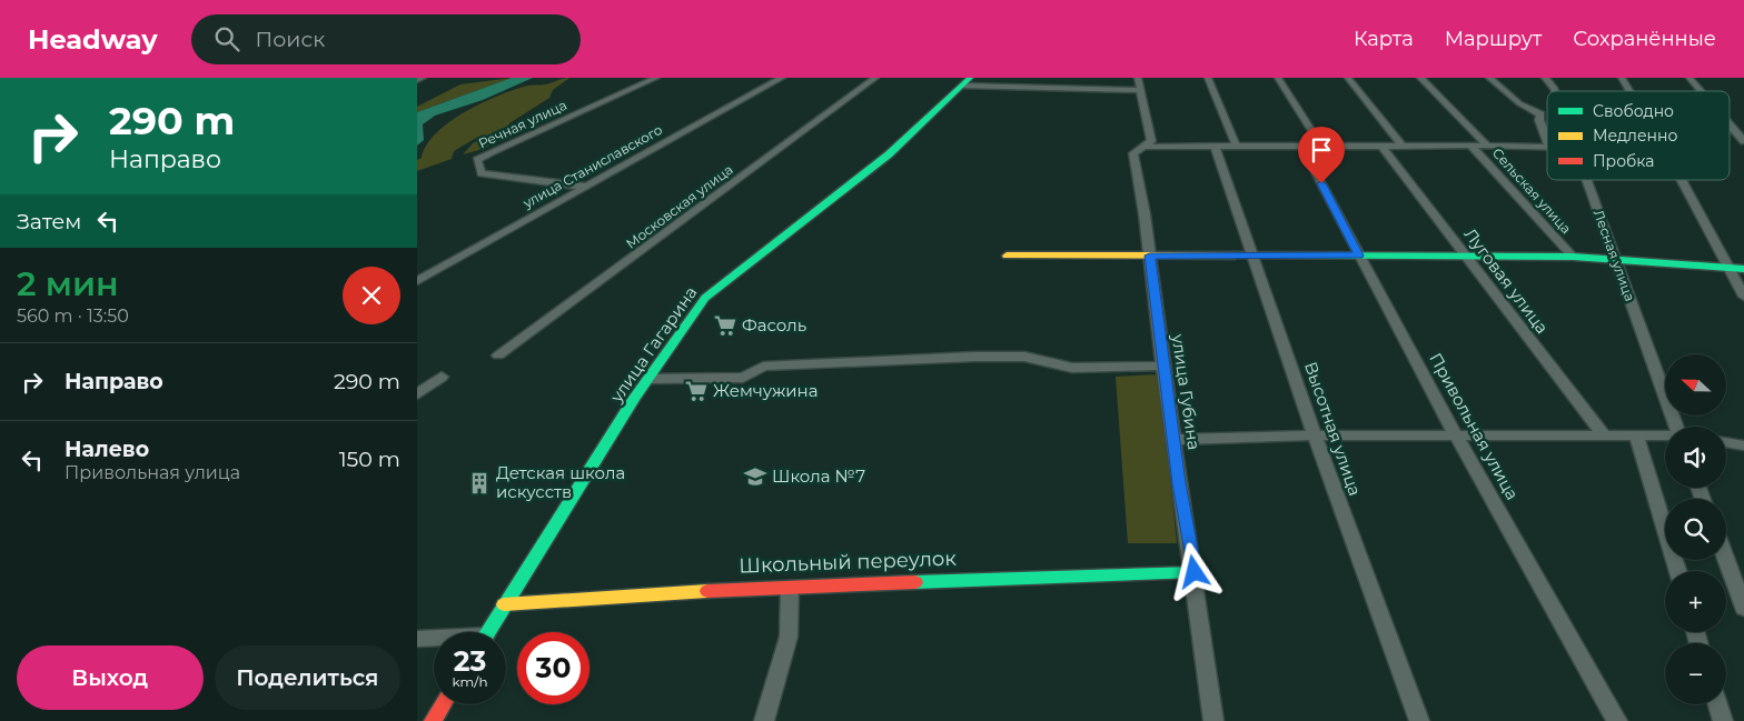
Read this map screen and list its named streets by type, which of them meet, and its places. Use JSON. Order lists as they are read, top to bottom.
{
  "streets": {
    "street": [
      "Речная улица",
      "улица Станиславского",
      "Сельская улица",
      "Московская улица",
      "Лесная улица",
      "Луговая улица",
      "улица Гагарина",
      "улица Губина",
      "Привольная улица",
      "Высотная улица",
      "Школьный переулок"
    ]
  },
  "crossings": [
    ["Речная улица", "улица Станиславского"],
    ["улица Гагарина", "Школьный переулок"],
    ["улица Губина", "Школьный переулок"]
  ],
  "places": {
    "supermarket": ["Фасоль", "Жемчужина"],
    "school or university": ["Школа №7"],
    "building": ["Детская школа искусств"]
  },
  "legend": ["Свободно", "Медленно", "Пробка"],
  "north": "left",
  "page": {
    "header": "Headway",
    "search": "Поиск",
    "nav": ["Карта", "Маршрут", "Сохранённые"],
    "turn": ["290 m", "Направо"],
    "then": "Затем",
    "heading": ["2 мин", "560 m · 13:50"],
    "list": [
      {
        "name": "Направо",
        "value": "290 m"
      },
      {
        "name": "Налево",
        "note": "Привольная улица",
        "value": "150 m"
      }
    ],
    "map_buttons": ["+", "−"],
    "speed": "23 km/h",
    "limit": "30",
    "buttons": ["Выход", "Поделиться"]
  }
}
